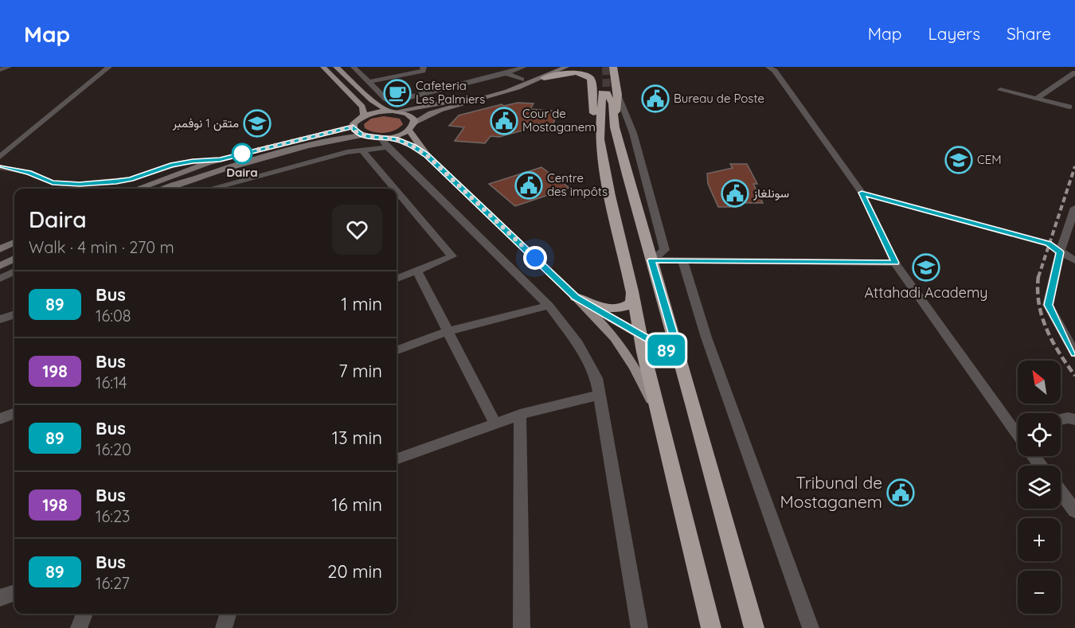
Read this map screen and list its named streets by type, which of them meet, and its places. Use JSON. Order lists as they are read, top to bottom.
{
  "places": {
    "cafe": ["Cafeteria Les Palmiers"],
    "public building": [
      "Bureau de Poste",
      "Cour de Mostaganem",
      "Centre des impôts",
      "سونلغاز",
      "Tribunal de Mostaganem"
    ],
    "school or university": ["متقن 1 نوفمبر", "CEM", "Attahadi Academy"],
    "other": ["Daira"]
  },
  "lines": ["bus line 89"],
  "north": "top left",
  "page": {
    "header": "Map",
    "nav": ["Map", "Layers", "Share"],
    "on_map": "89",
    "heading": ["Daira", "Walk · 4 min · 270 m"],
    "list": [
      {
        "mark": "89",
        "name": "Bus",
        "note": "16:08",
        "value": "1 min"
      },
      {
        "mark": "198",
        "name": "Bus",
        "note": "16:14",
        "value": "7 min"
      },
      {
        "mark": "89",
        "name": "Bus",
        "note": "16:20",
        "value": "13 min"
      },
      {
        "mark": "198",
        "name": "Bus",
        "note": "16:23",
        "value": "16 min"
      },
      {
        "mark": "89",
        "name": "Bus",
        "note": "16:27",
        "value": "20 min"
      }
    ],
    "map_buttons": ["+", "−"]
  }
}
